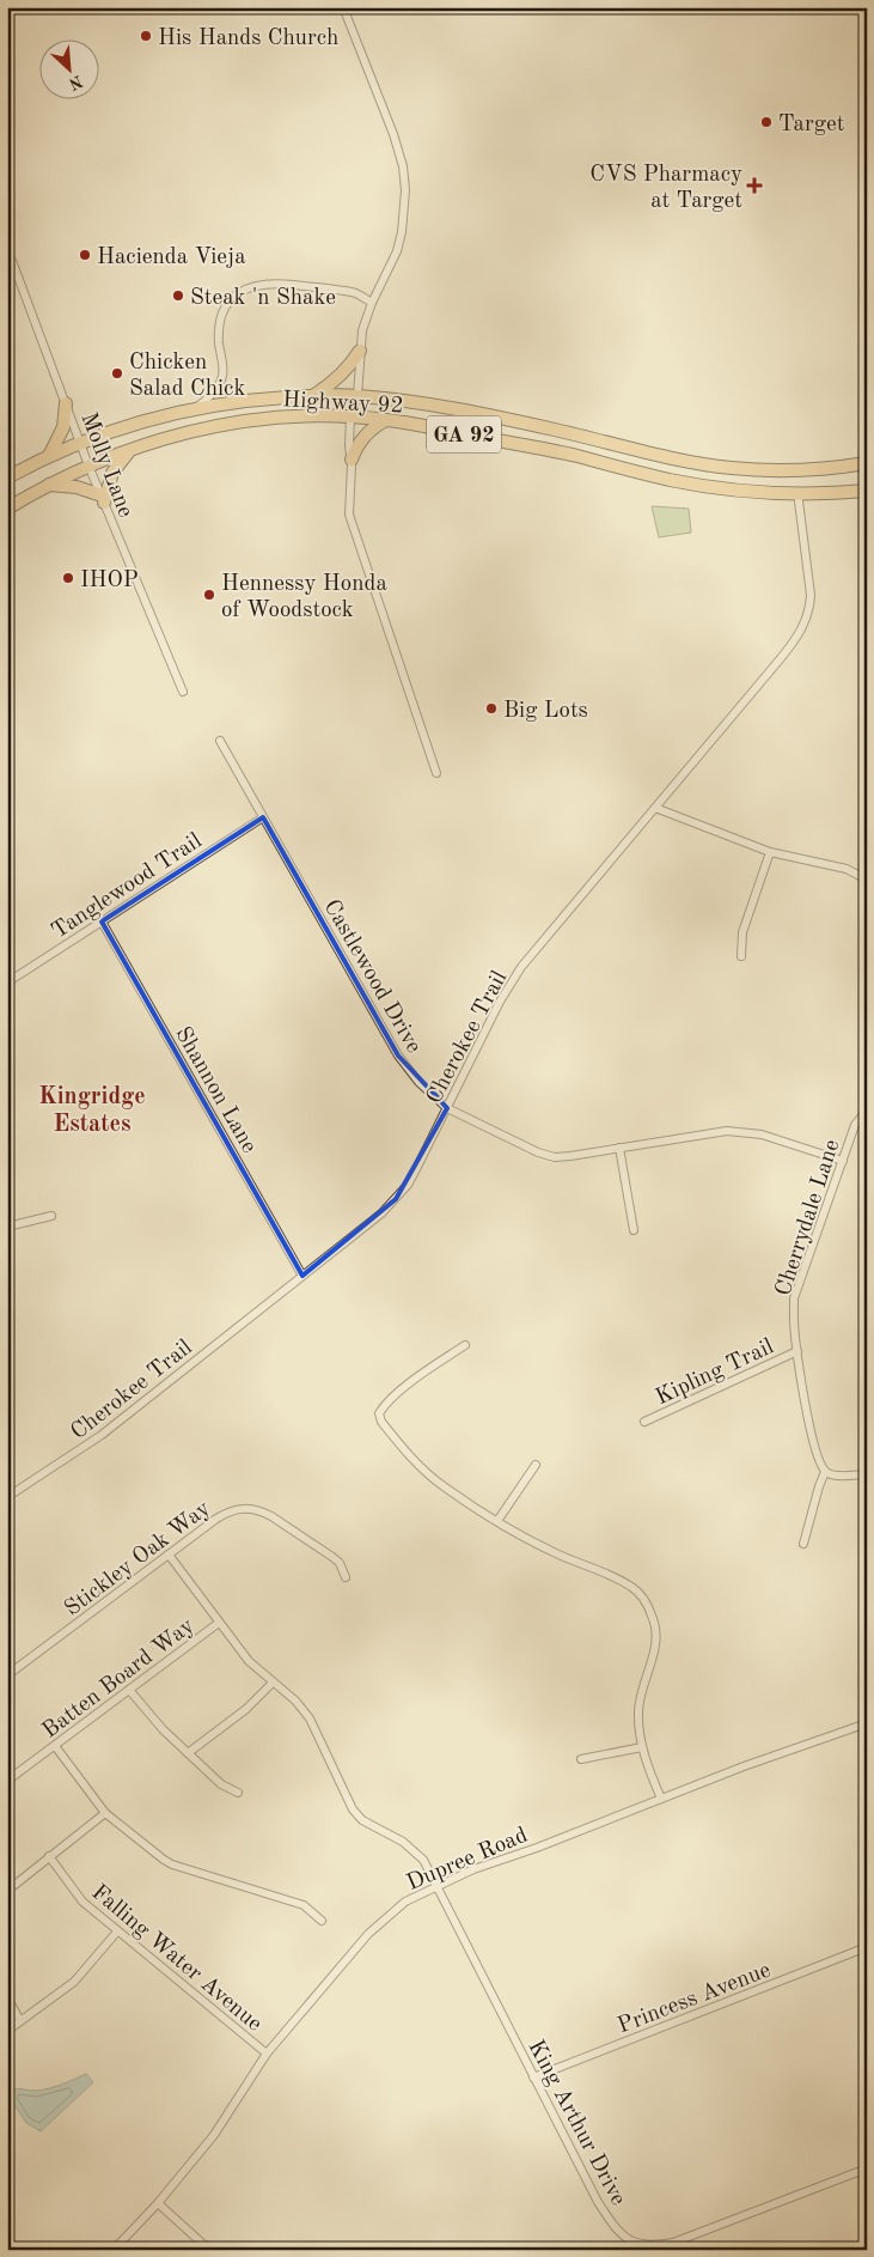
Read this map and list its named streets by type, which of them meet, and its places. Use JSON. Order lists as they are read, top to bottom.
{
  "streets": {
    "main road": ["Highway 92", "GA 92"],
    "street": [
      "Molly Lane",
      "Tanglewood Trail",
      "Castlewood Drive",
      "Cherokee Trail",
      "Shannon Lane",
      "Cherrydale Lane",
      "Kipling Trail",
      "Stickley Oak Way",
      "Batten Board Way",
      "Dupree Road",
      "Falling Water Avenue",
      "Princess Avenue",
      "King Arthur Drive"
    ]
  },
  "crossings": [
    ["Highway 92", "Molly Lane"],
    ["Highway 92", "Cherokee Trail"],
    ["Tanglewood Trail", "Castlewood Drive"],
    ["Tanglewood Trail", "Shannon Lane"],
    ["Castlewood Drive", "Cherokee Trail"],
    ["Castlewood Drive", "Cherrydale Lane"],
    ["Cherokee Trail", "Shannon Lane"],
    ["Cherrydale Lane", "Kipling Trail"],
    ["Stickley Oak Way", "King Arthur Drive"],
    ["Batten Board Way", "King Arthur Drive"],
    ["Dupree Road", "Falling Water Avenue"],
    ["Dupree Road", "King Arthur Drive"],
    ["Princess Avenue", "King Arthur Drive"]
  ],
  "districts": ["Kingridge Estates"],
  "places": {
    "other": [
      "His Hands Church",
      "Target",
      "Hacienda Vieja",
      "Steak 'n Shake",
      "Chicken Salad Chick",
      "IHOP",
      "Hennessy Honda of Woodstock",
      "Big Lots"
    ],
    "health": ["CVS Pharmacy at Target"]
  },
  "north": "bottom right"
}
